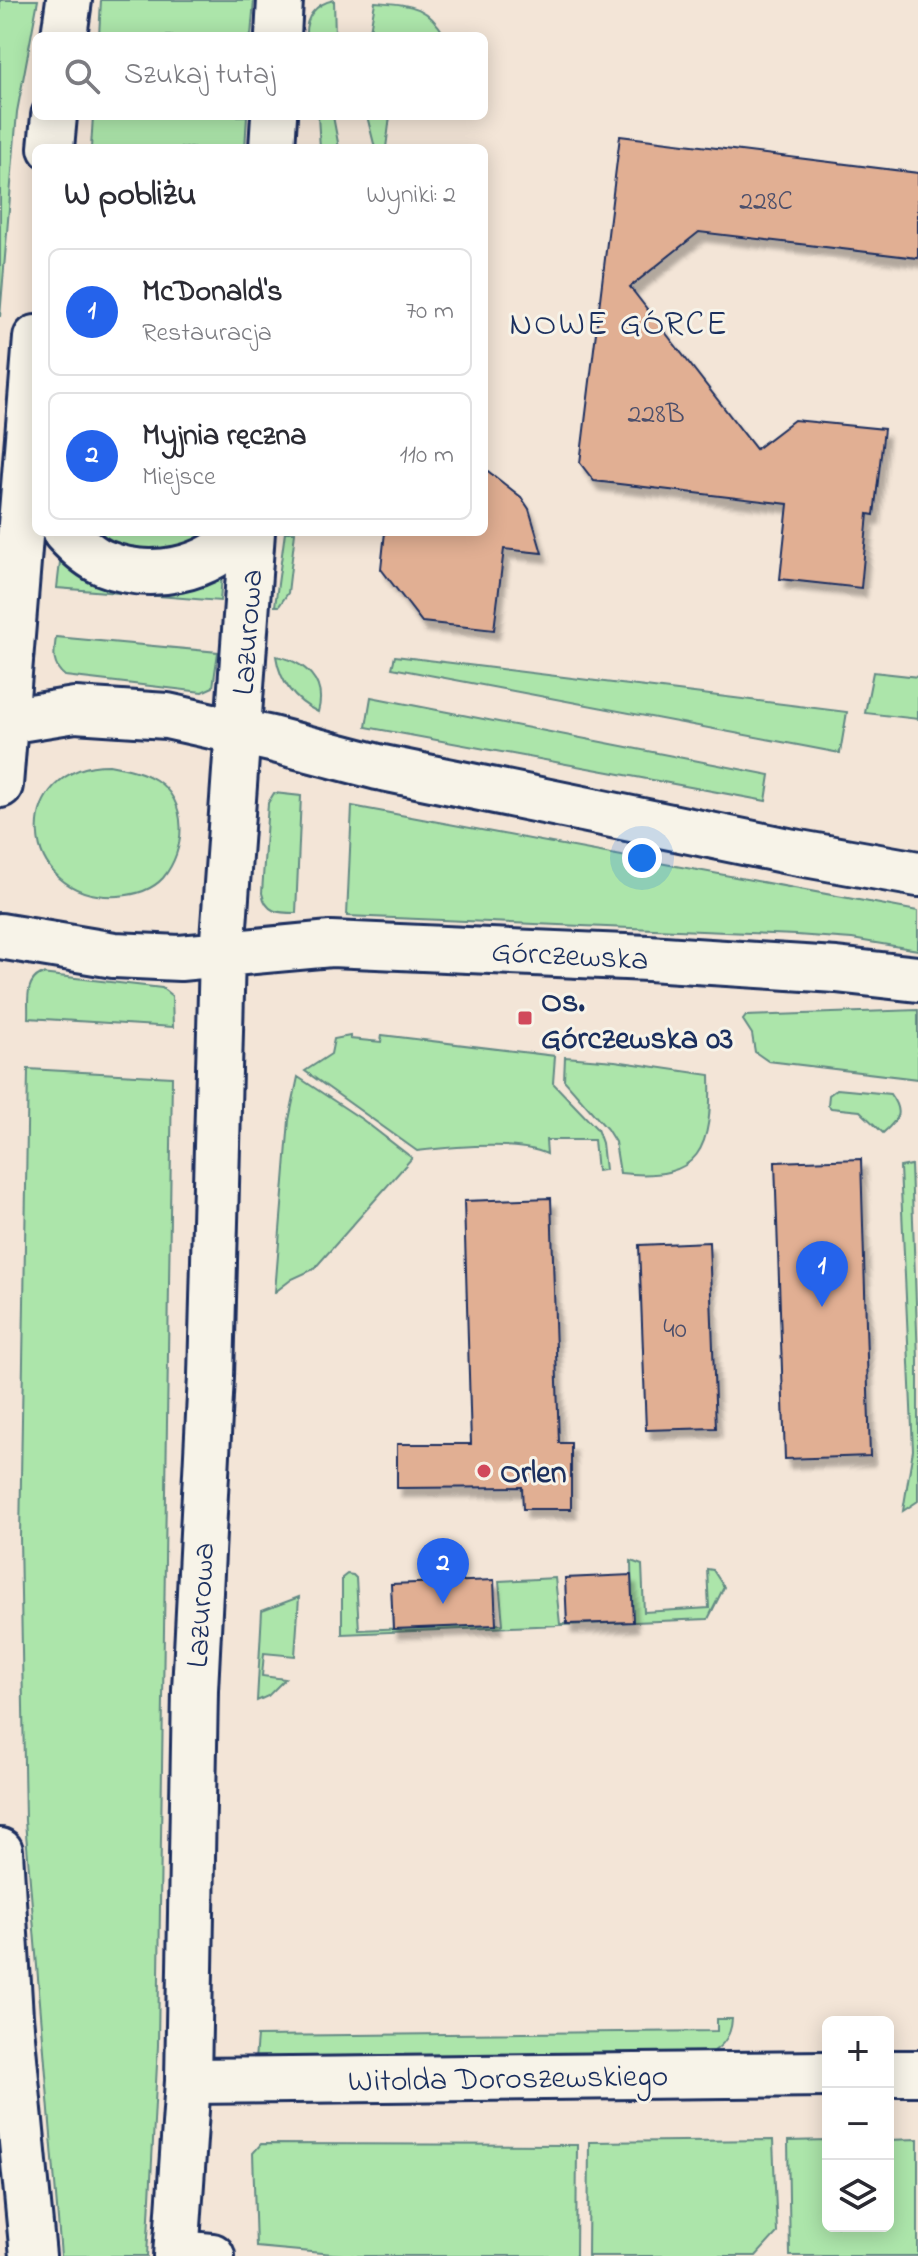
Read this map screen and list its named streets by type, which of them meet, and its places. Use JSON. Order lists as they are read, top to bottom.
{
  "streets": {
    "main road": ["Lazurowa", "Górczewska", "Witolda Doroszewskiego"]
  },
  "crossings": [
    ["Lazurowa", "Górczewska"],
    ["Lazurowa", "Witolda Doroszewskiego"]
  ],
  "districts": ["NOWE GÓRCE"],
  "places": {
    "transit": ["Os. Górczewska 03"],
    "other": ["Orlen"]
  },
  "house_numbers": ["228C", "228B", "40"],
  "page": {
    "search": "Szukaj tutaj",
    "heading": ["W pobliżu", "Wyniki: 2"],
    "list": [
      {
        "mark": "1",
        "name": "McDonald's",
        "note": "Restauracja",
        "value": "70 m"
      },
      {
        "mark": "2",
        "name": "Myjnia ręczna",
        "note": "Miejsce",
        "value": "110 m"
      }
    ],
    "pins": ["1", "2"],
    "map_buttons": ["+", "−"]
  }
}
